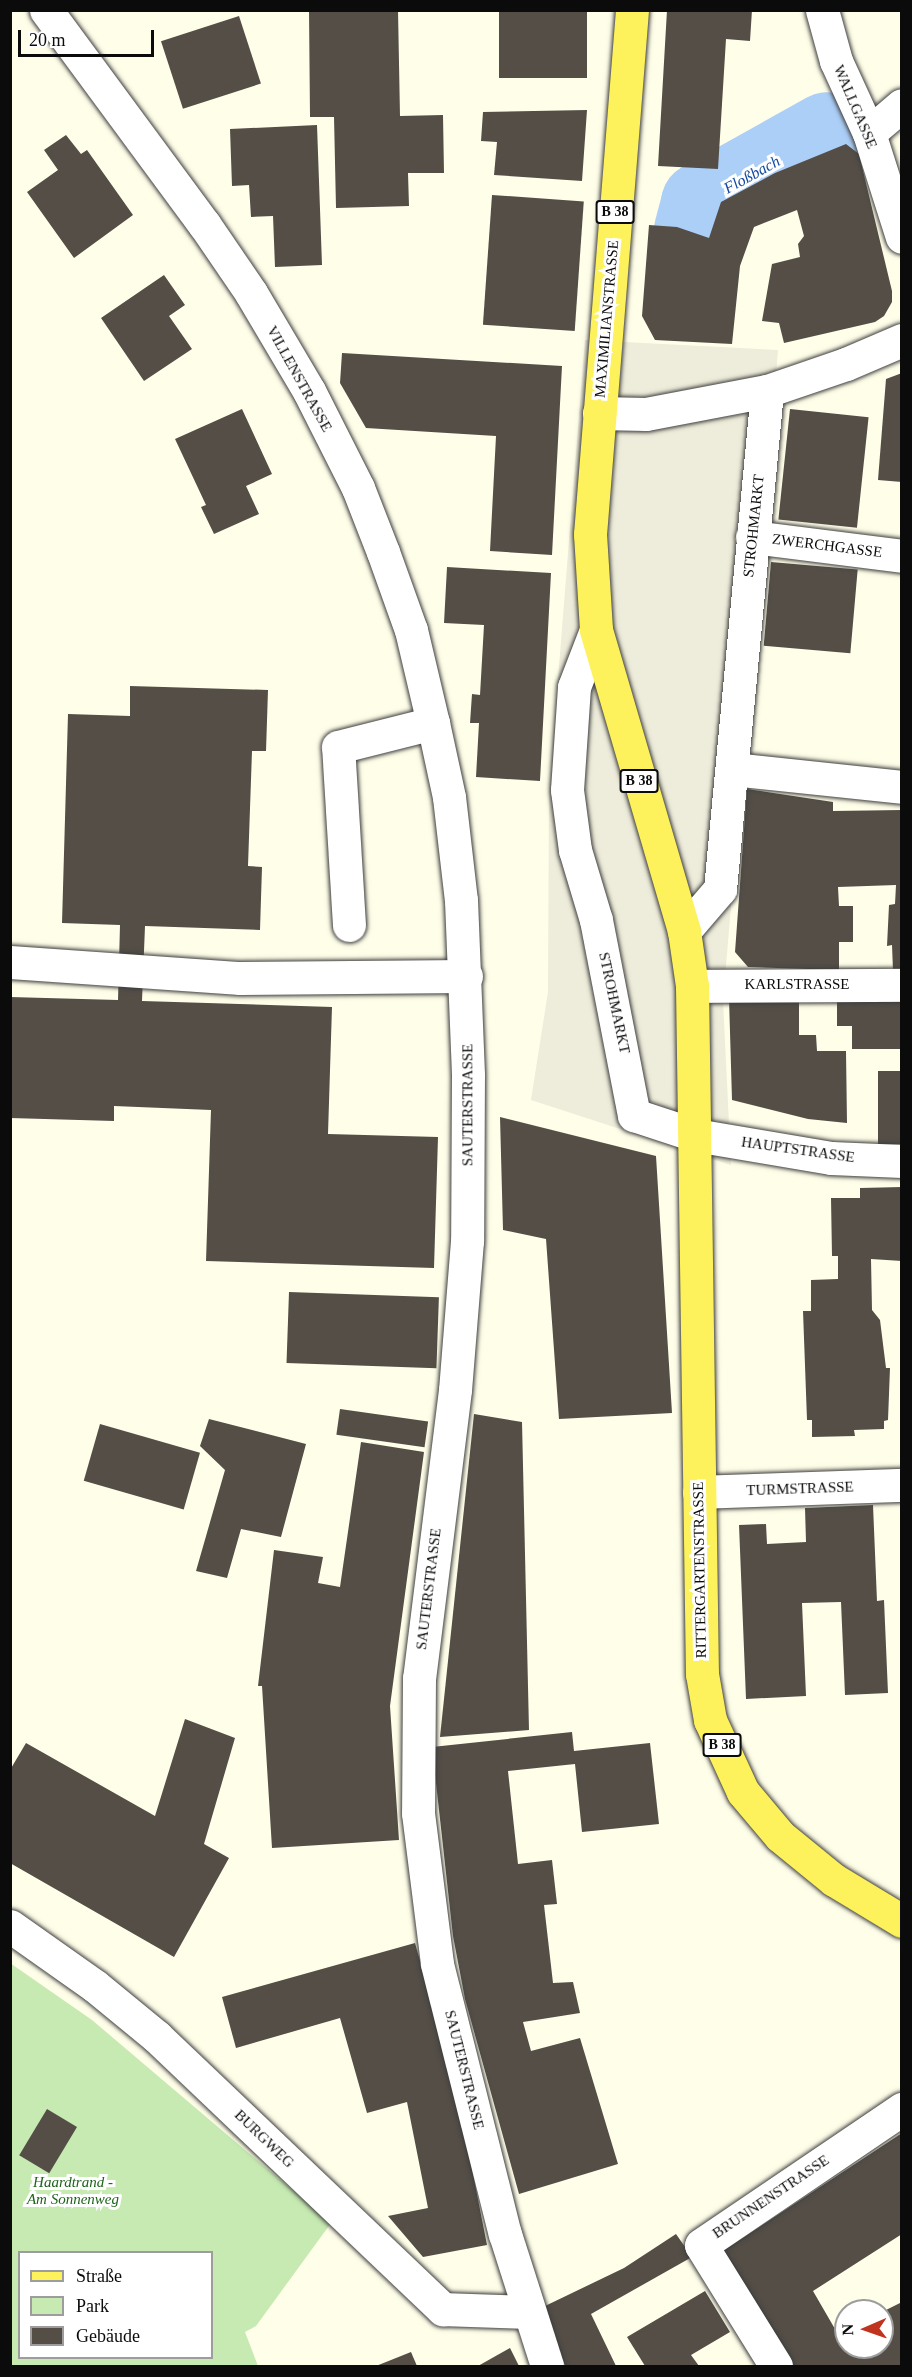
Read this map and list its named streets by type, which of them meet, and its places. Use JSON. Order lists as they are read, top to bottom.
{
  "streets": {
    "main road": [
      "B 38",
      "MAXIMILIANSTRASSE",
      "STROHMARKT",
      "RITTERGARTENSTRASSE"
    ],
    "street": [
      "WALLGASSE",
      "VILLENSTRASSE",
      "ZWERCHGASSE",
      "KARLSTRASSE",
      "SAUTERSTRASSE",
      "HAUPTSTRASSE",
      "TURMSTRASSE",
      "BURGWEG",
      "BRUNNENSTRASSE"
    ]
  },
  "crossings": [
    ["MAXIMILIANSTRASSE", "STROHMARKT"],
    ["VILLENSTRASSE", "SAUTERSTRASSE"],
    ["STROHMARKT", "ZWERCHGASSE"],
    ["STROHMARKT", "KARLSTRASSE"],
    ["STROHMARKT", "HAUPTSTRASSE"],
    ["STROHMARKT", "RITTERGARTENSTRASSE"],
    ["SAUTERSTRASSE", "BURGWEG"],
    ["HAUPTSTRASSE", "RITTERGARTENSTRASSE"],
    ["TURMSTRASSE", "RITTERGARTENSTRASSE"]
  ],
  "water": ["Floßbach"],
  "parks": ["Haardtrand - Am Sonnenweg"],
  "legend": ["Straße", "Park", "Gebäude"],
  "scale_bar": "20 m",
  "north": "left"
}
